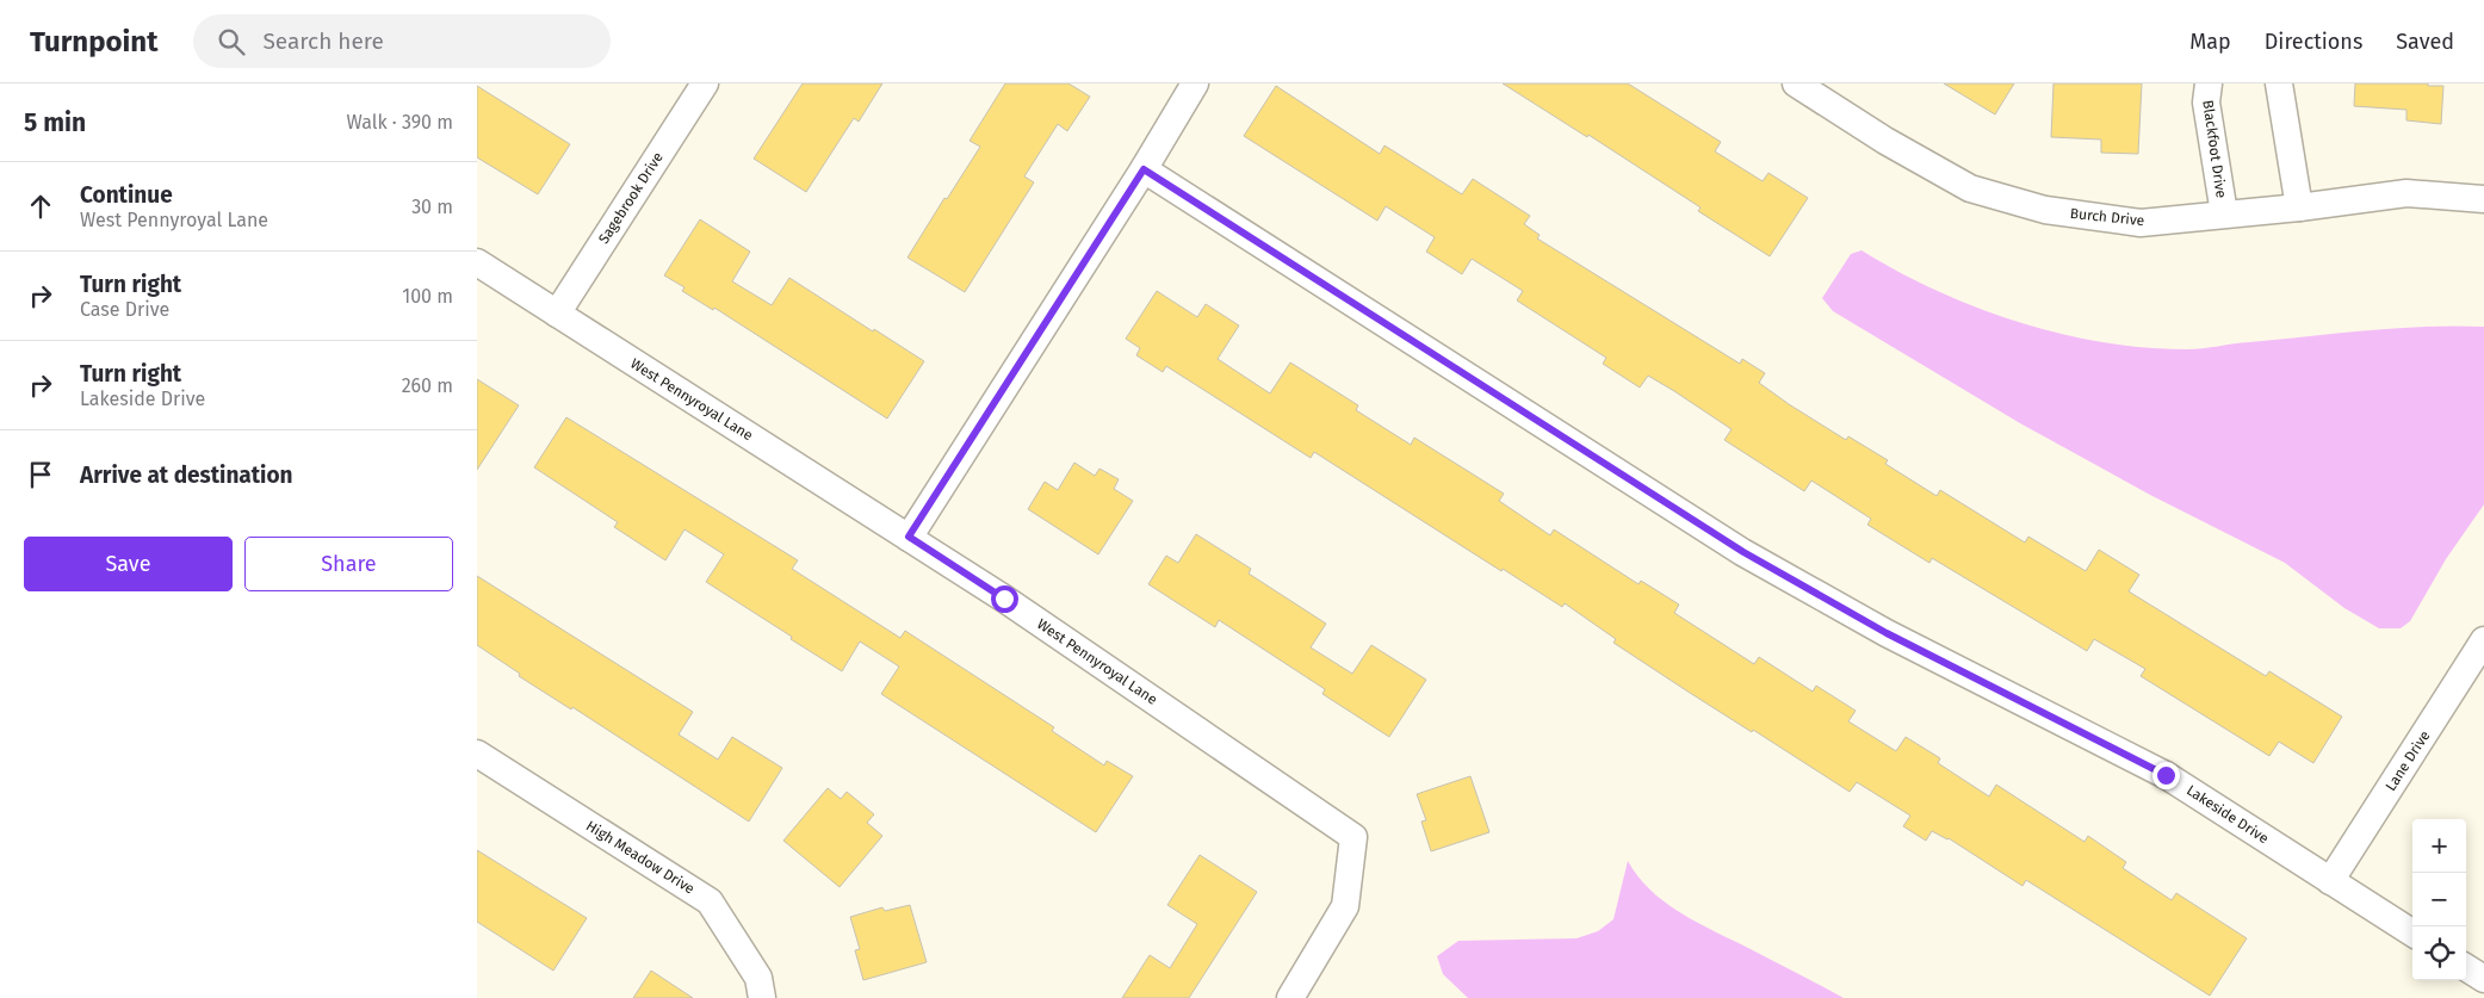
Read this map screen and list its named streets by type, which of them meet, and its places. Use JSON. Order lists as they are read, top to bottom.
{
  "streets": {
    "street": [
      "Blackfoot Drive",
      "Sagebrook Drive",
      "Burch Drive",
      "West Pennyroyal Lane",
      "Lane Drive",
      "Lakeside Drive",
      "High Meadow Drive"
    ]
  },
  "crossings": [
    ["Blackfoot Drive", "Burch Drive"],
    ["Sagebrook Drive", "West Pennyroyal Lane"],
    ["Lane Drive", "Lakeside Drive"]
  ],
  "page": {
    "header": "Turnpoint",
    "search": "Search here",
    "nav": ["Map", "Directions", "Saved"],
    "heading": ["5 min", "Walk · 390 m"],
    "list": [
      ["Continue", "West Pennyroyal Lane", "30 m"],
      ["Turn right", "Case Drive", "100 m"],
      ["Turn right", "Lakeside Drive", "260 m"],
      "Arrive at destination"
    ],
    "buttons": ["Save", "Share"],
    "map_buttons": ["+", "−"]
  }
}
